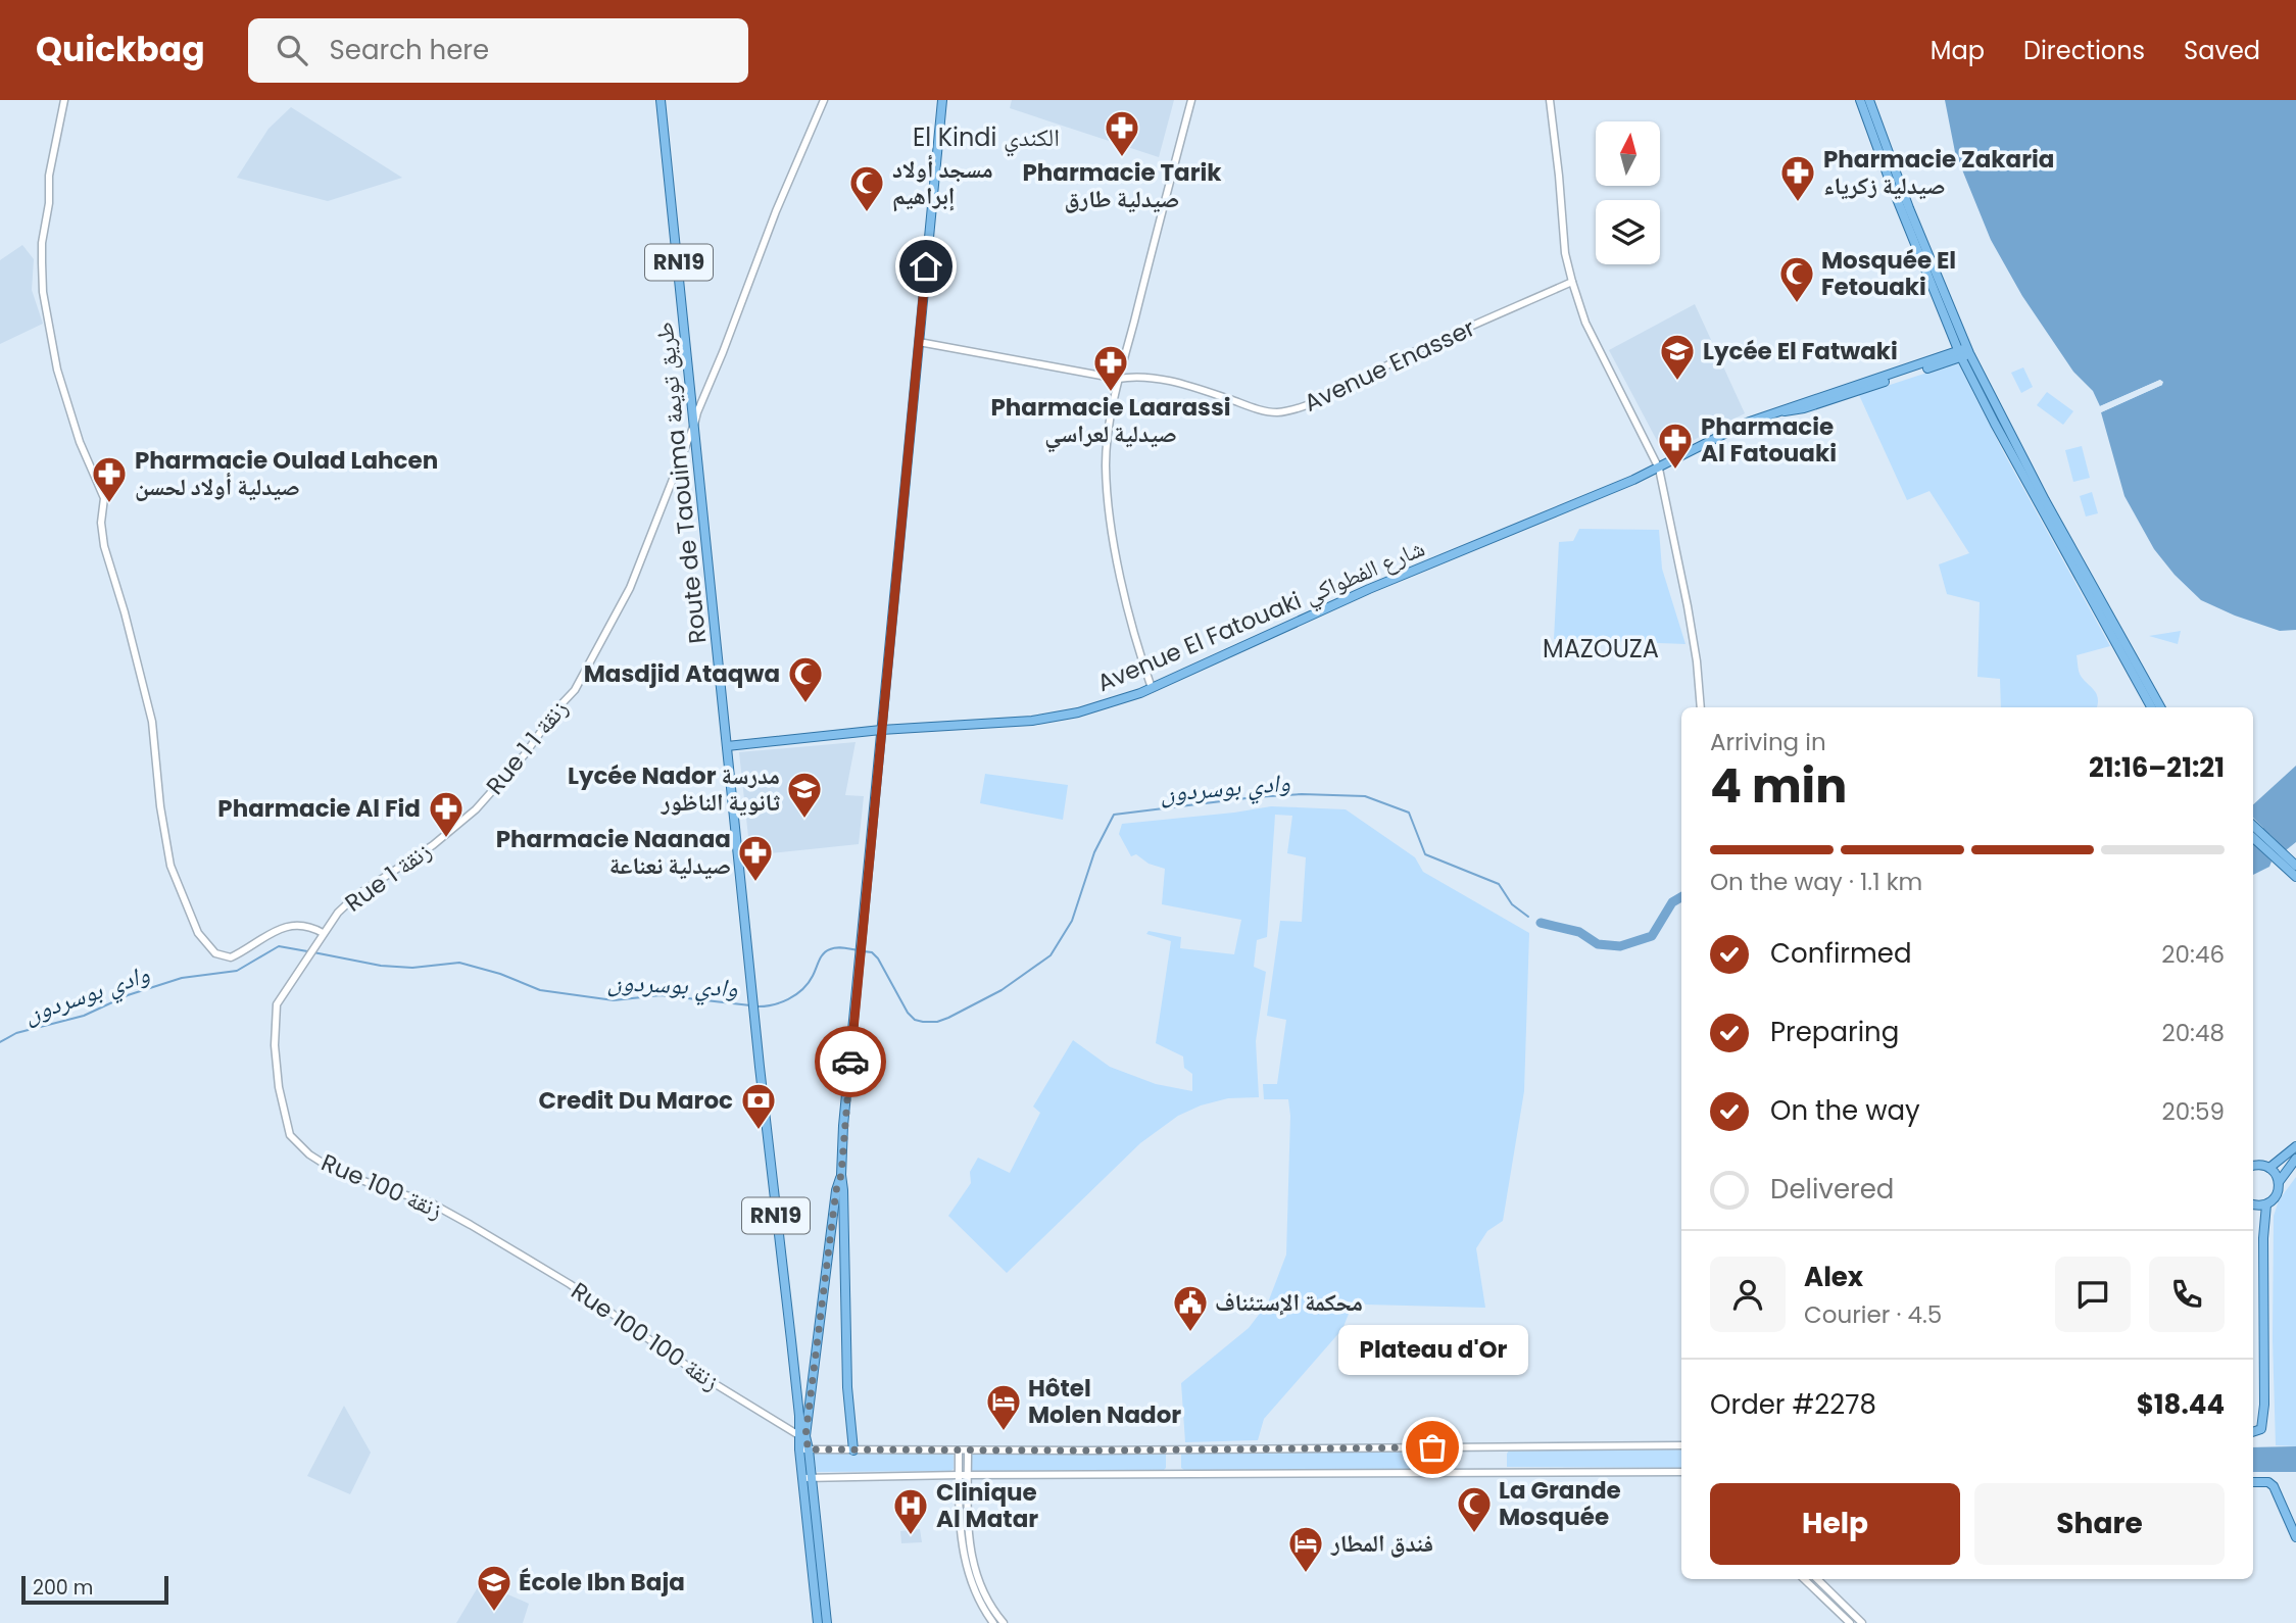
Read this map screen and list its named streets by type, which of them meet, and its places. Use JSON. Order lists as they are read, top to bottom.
{
  "streets": {
    "main road": ["RN19", "Route de Taouima طريق تويمة", "Avenue El Fatouaki شارع الفطواكي"],
    "street": [
      "Avenue Enasser",
      "Rue 1 زنقة 1",
      "Rue زنقة 1",
      "Rue 100 زنقة",
      "Rue 100 زنقة 100"
    ]
  },
  "crossings": [
    ["RN19", "Route de Taouima طريق تويمة"],
    ["Route de Taouima طريق تويمة", "Avenue El Fatouaki شارع الفطواكي"],
    ["Route de Taouima طريق تويمة", "Rue 1 زنقة 1"],
    ["Route de Taouima طريق تويمة", "Rue 100 زنقة 100"],
    ["Rue 1 زنقة 1", "Rue زنقة 1"],
    ["Rue زنقة 1", "Rue 100 زنقة"],
    ["Rue 100 زنقة", "Rue 100 زنقة 100"]
  ],
  "districts": ["El Kindi الكندي", "MAZOUZA"],
  "water": ["وادي بوسردون"],
  "places": {
    "pharmacy": [
      "Pharmacie Tarik صيدلية طارق",
      "Pharmacie Zakaria صيدلية زكرياء",
      "Pharmacie Laarassi صيدلية لعراسي",
      "Pharmacie Al Fatouaki",
      "Pharmacie Oulad Lahcen صيدلية أولاد لحسن",
      "Pharmacie Al Fid",
      "Pharmacie Naanaa صيدلية نعناعة"
    ],
    "mosque": [
      "مسجد أولاد إبراهيم",
      "Mosquée El Fetouaki",
      "Masdjid Ataqwa",
      "La Grande Mosquée"
    ],
    "school or university": ["Lycée El Fatwaki", "Lycée Nador مدرسة ثانوية الناظور", "École Ibn Baja"],
    "bank": ["Credit Du Maroc"],
    "public building": ["محكمة الإستئناف"],
    "hotel": ["Hôtel Molen Nador", "فندق المطار"],
    "other": ["Plateau d'Or"],
    "hospital": ["Clinique Al Matar"]
  },
  "scale_bar": "200 m",
  "north": "top",
  "page": {
    "header": "Quickbag",
    "search": "Search here",
    "nav": ["Map", "Directions", "Saved"],
    "heading": ["4 min", "Arriving in", "21:16–21:21"],
    "panel": [
      "Alex",
      "Courier · 4.5",
      "Order #2278",
      "$18.44"
    ],
    "bar": "On the way · 1.1 km",
    "list": [
      ["Confirmed", "20:46"],
      ["Preparing", "20:48"],
      ["On the way", "20:59"],
      "Delivered"
    ],
    "bubble": "Plateau d'Or",
    "buttons": ["Help", "Share"],
    "scale": "200 m"
  }
}
